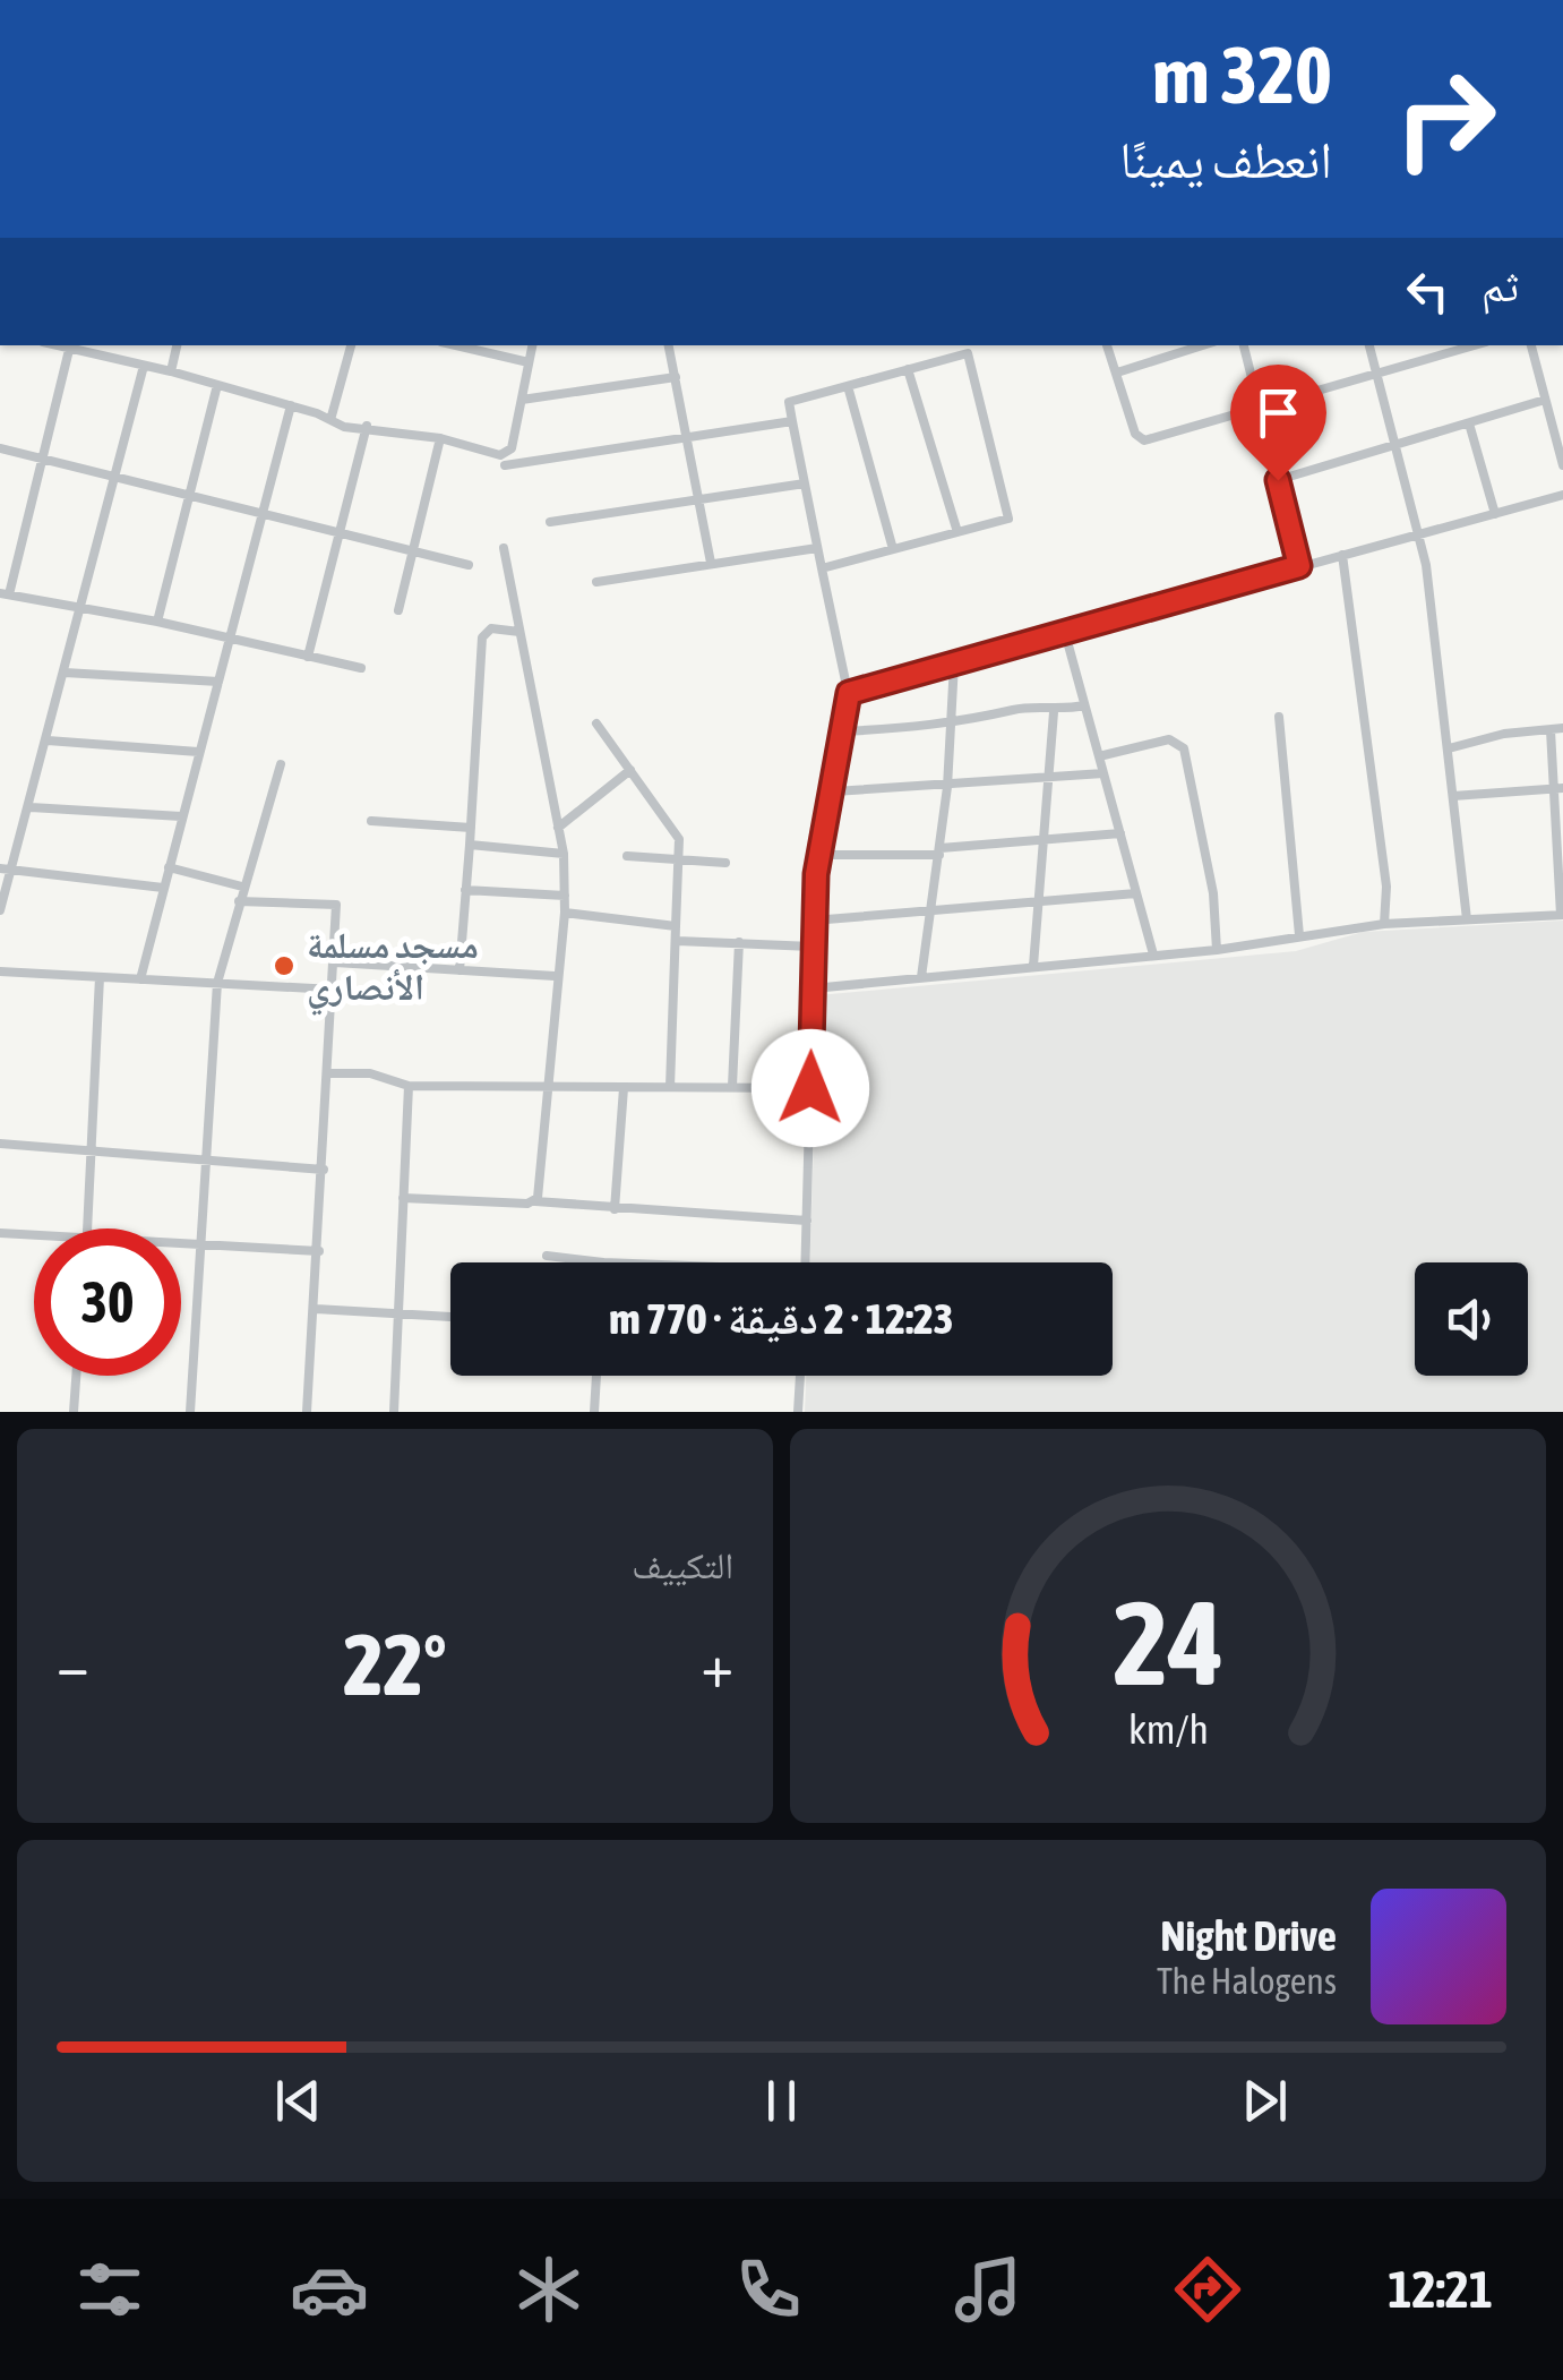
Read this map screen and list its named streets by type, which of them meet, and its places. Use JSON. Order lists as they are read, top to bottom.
{
  "places": ["مسجد مسلمة الأنصاري"],
  "page": {
    "turn": ["320 m", "انعطف يمينًا"],
    "then": "ثم",
    "limit": "30",
    "trip": "12:23 · 2 دقيقة · 770 m",
    "tile": "التكييف",
    "heat": ["−", "22°", "+"],
    "song": ["Night Drive", "The Halogens"],
    "tabs": "12:21",
    "gauge": ["24", "km/h"]
  }
}
